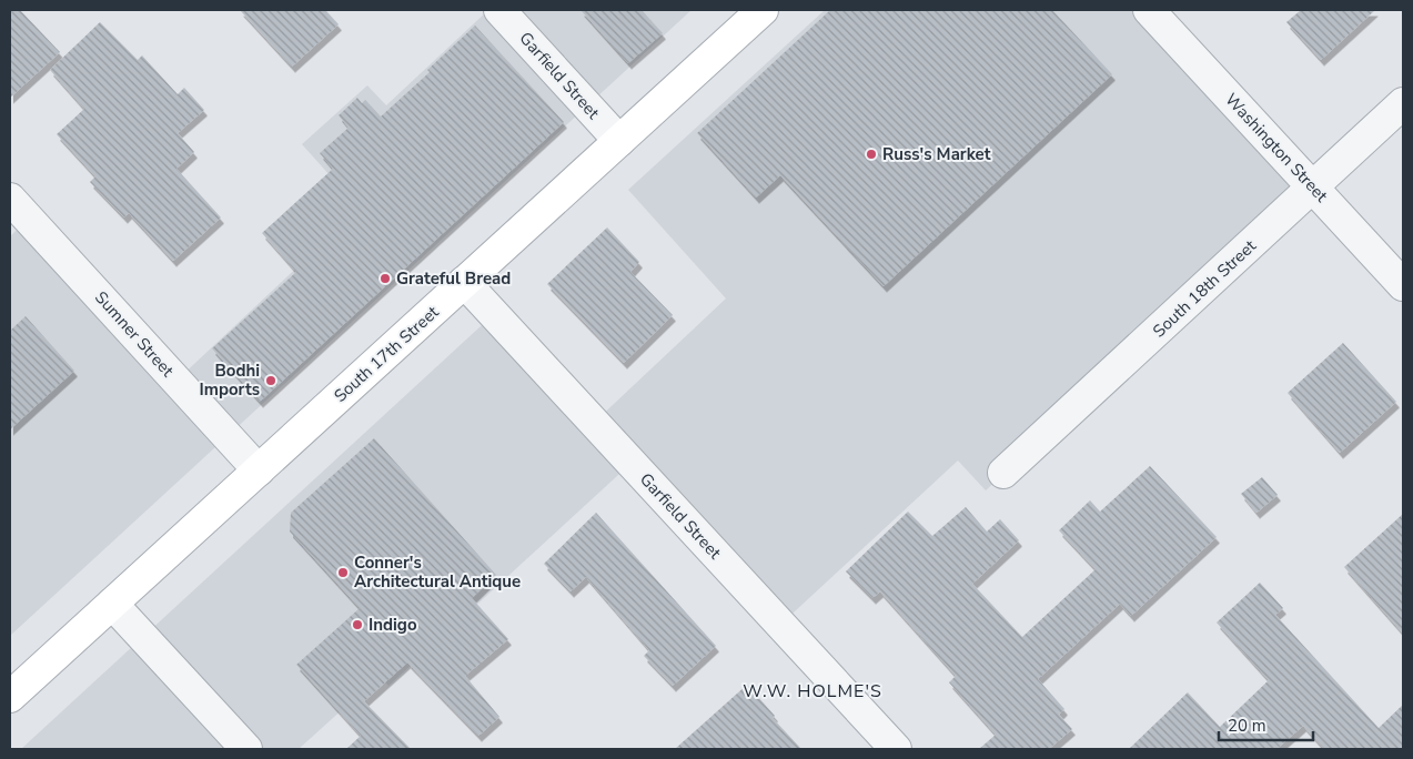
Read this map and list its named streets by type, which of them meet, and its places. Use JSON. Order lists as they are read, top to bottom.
{
  "streets": {
    "main road": ["South 17th Street"],
    "street": [
      "Garfield Street",
      "Washington Street",
      "South 18th Street",
      "Sumner Street"
    ]
  },
  "crossings": [
    ["Garfield Street", "South 17th Street"],
    ["Washington Street", "South 18th Street"],
    ["Sumner Street", "South 17th Street"]
  ],
  "districts": ["W.W. HOLME'S"],
  "places": [
    "Russ's Market",
    "Grateful Bread",
    "Bodhi Imports",
    "Conner's Architectural Antique",
    "Indigo"
  ],
  "scale_bar": "20 m"
}
